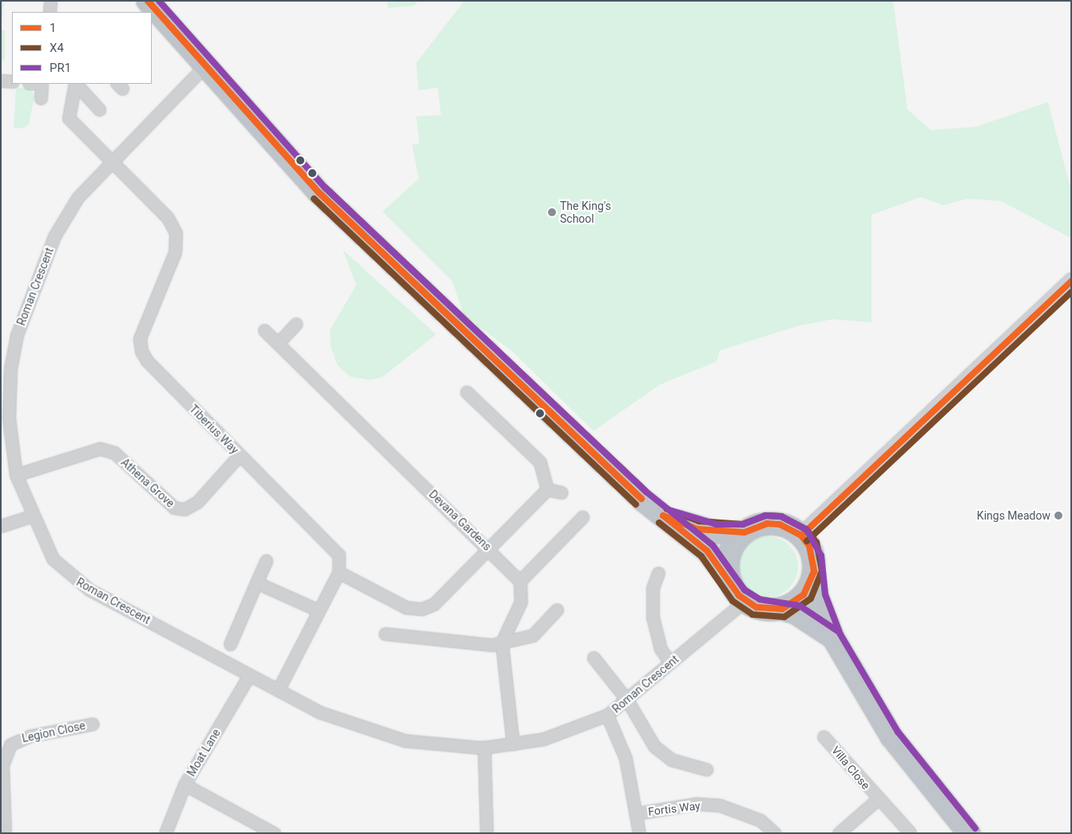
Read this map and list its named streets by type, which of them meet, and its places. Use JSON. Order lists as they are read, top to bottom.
{
  "streets": {
    "street": [
      "Roman Crescent",
      "Tiberius Way",
      "Athena Grove",
      "Devana Gardens",
      "Legion Close",
      "Moat Lane",
      "Villa Close",
      "Fortis Way"
    ]
  },
  "crossings": [
    ["Roman Crescent", "Tiberius Way"],
    ["Roman Crescent", "Athena Grove"],
    ["Roman Crescent", "Moat Lane"],
    ["Tiberius Way", "Athena Grove"]
  ],
  "places": ["The King's School", "Kings Meadow"],
  "lines": ["transit line 1", "transit line PR1", "transit line X4"],
  "legend": ["1", "X4", "PR1"]
}
